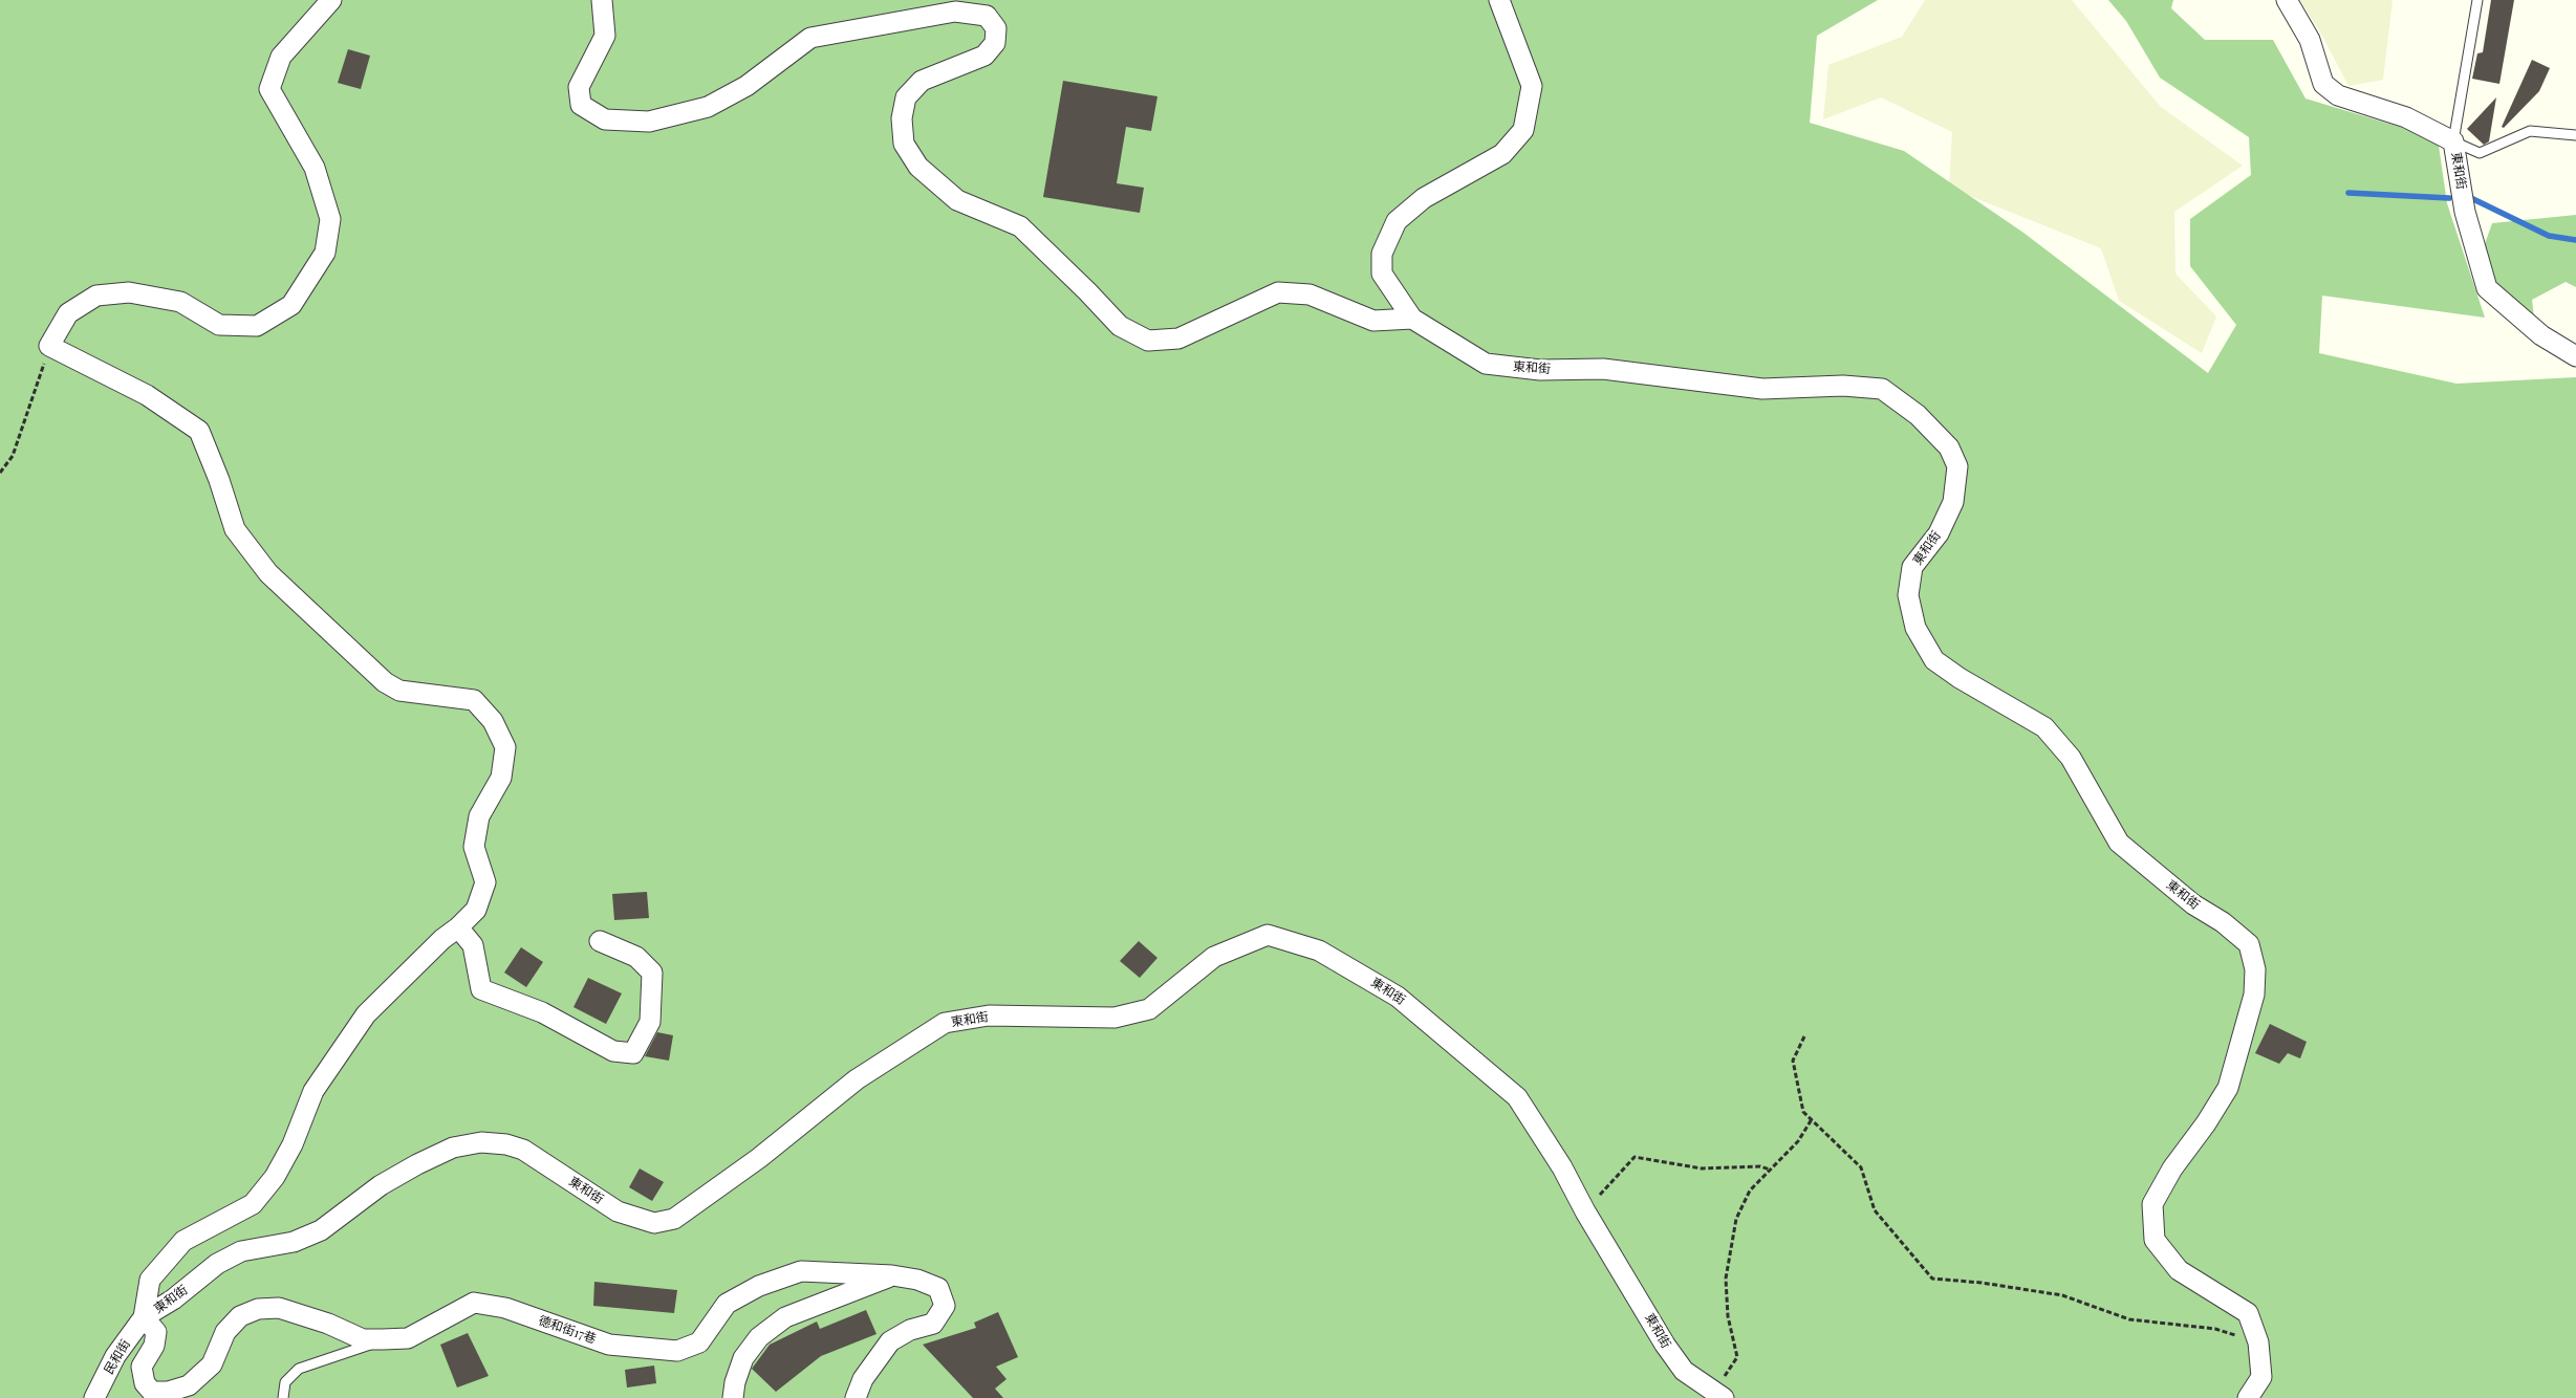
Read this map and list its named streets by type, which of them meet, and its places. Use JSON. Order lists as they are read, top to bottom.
{
  "streets": {
    "street": ["東和街", "德和街17巷", "民和街"]
  },
  "crossings": [
    ["東和街", "德和街17巷"],
    ["東和街", "民和街"],
    ["德和街17巷", "民和街"]
  ]
}
